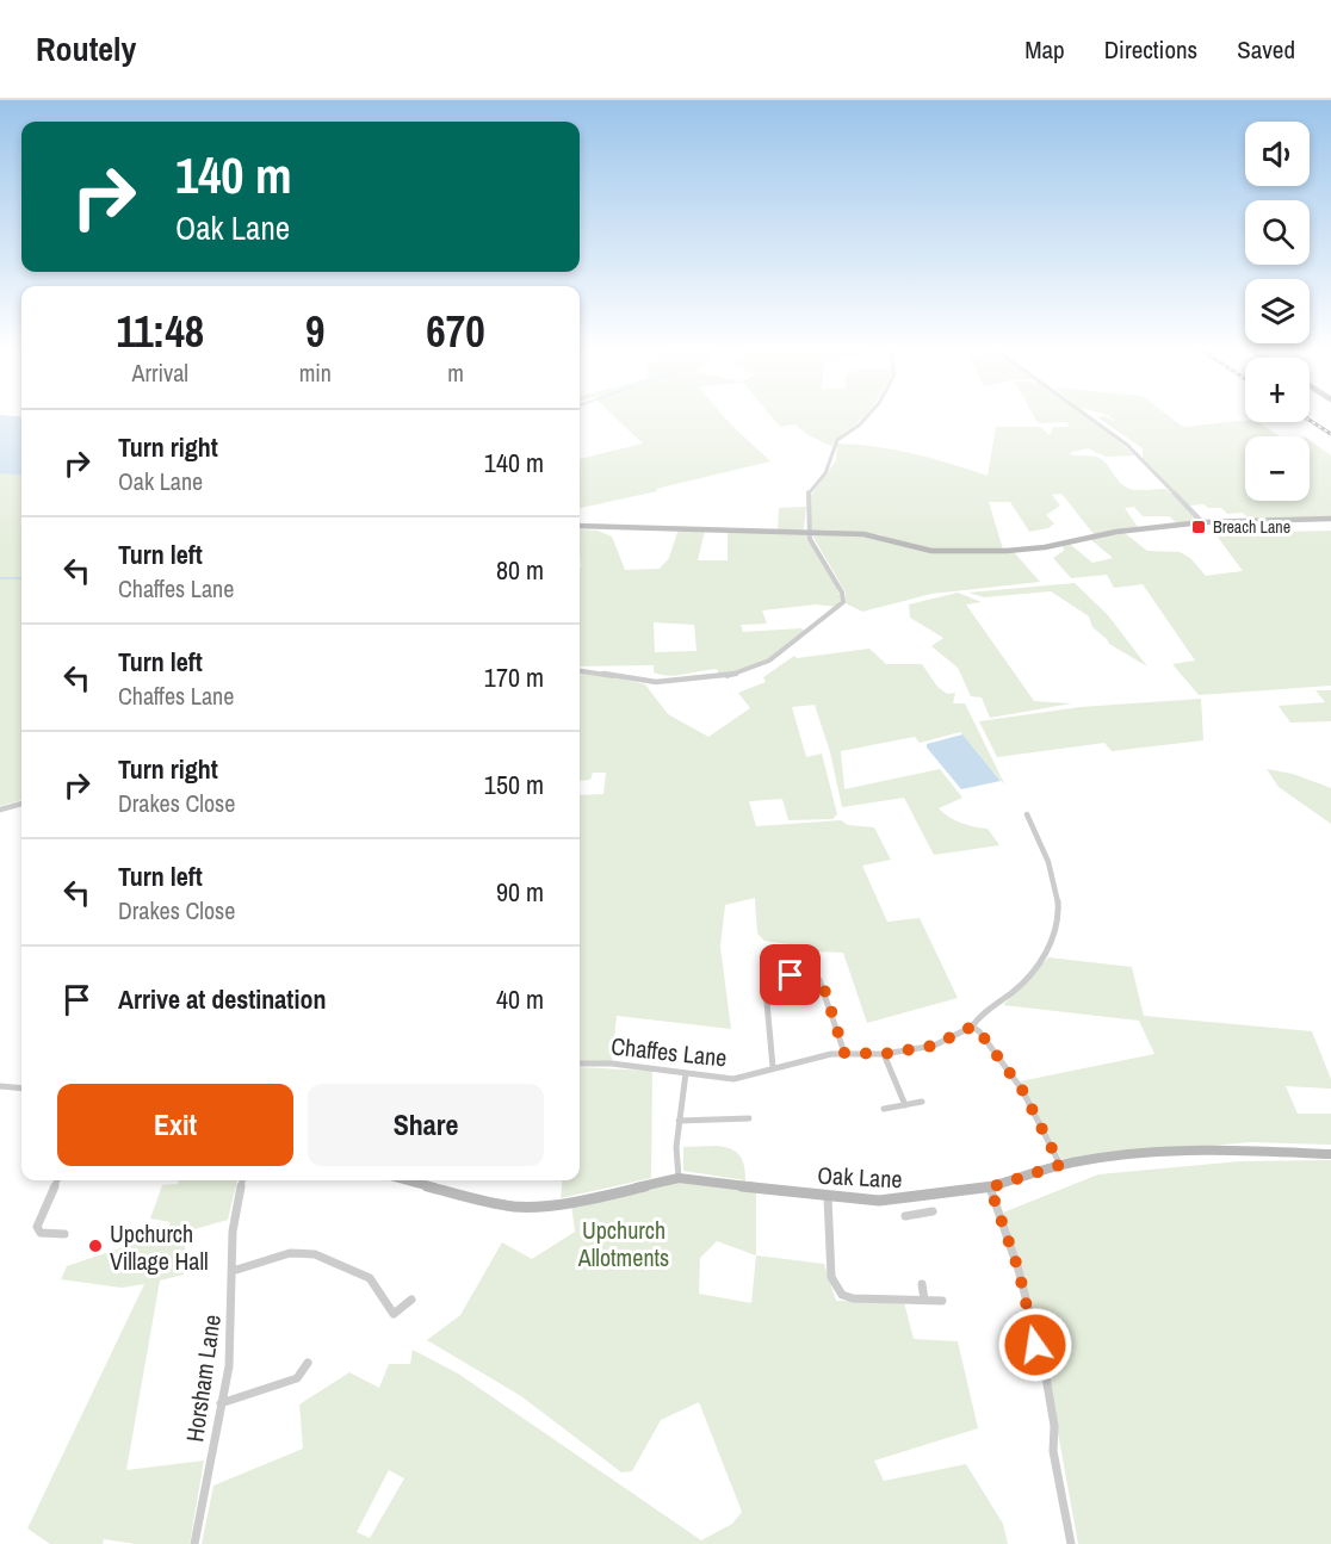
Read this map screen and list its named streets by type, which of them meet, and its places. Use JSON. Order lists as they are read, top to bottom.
{
  "streets": {
    "street": ["Chaffes Lane", "Oak Lane", "Horsham Lane"]
  },
  "parks": ["Upchurch Allotments"],
  "places": {
    "transit": ["Breach Lane"],
    "other": ["Upchurch Village Hall"]
  },
  "page": {
    "header": "Routely",
    "nav": ["Map", "Directions", "Saved"],
    "map_buttons": ["+", "−"],
    "turn": ["140 m", "Oak Lane"],
    "eta": [
      "11:48",
      "Arrival",
      "9",
      "min",
      "670",
      "m"
    ],
    "list": [
      {
        "name": "Turn right",
        "note": "Oak Lane",
        "value": "140 m"
      },
      {
        "name": "Turn left",
        "note": "Chaffes Lane",
        "value": "80 m"
      },
      {
        "name": "Turn left",
        "note": "Chaffes Lane",
        "value": "170 m"
      },
      {
        "name": "Turn right",
        "note": "Drakes Close",
        "value": "150 m"
      },
      {
        "name": "Turn left",
        "note": "Drakes Close",
        "value": "90 m"
      },
      {
        "name": "Arrive at destination",
        "value": "40 m"
      }
    ],
    "buttons": ["Exit", "Share"]
  }
}
